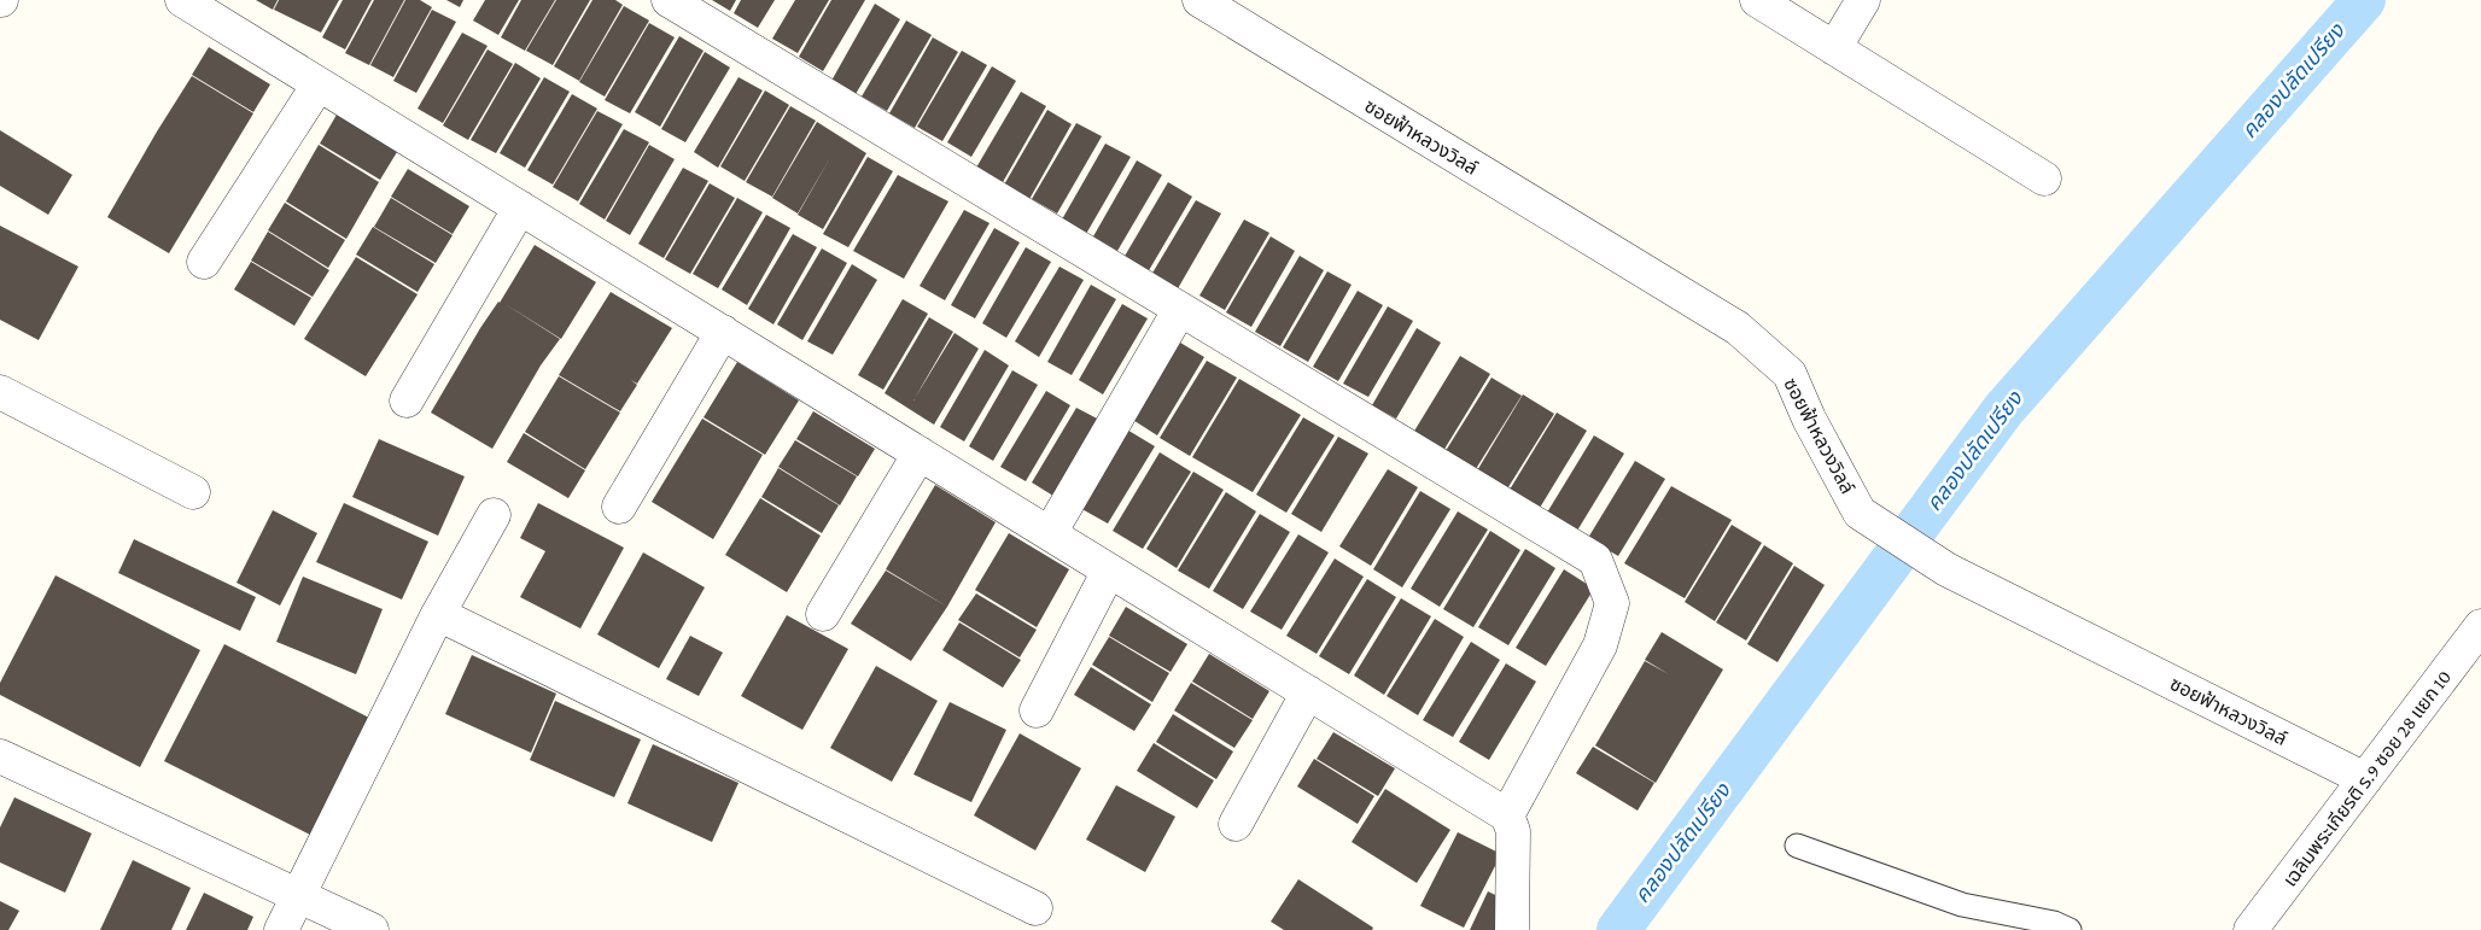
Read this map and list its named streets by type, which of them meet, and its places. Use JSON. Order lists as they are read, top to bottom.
{
  "streets": {
    "street": ["ซอยฟ้าหลวงวิลล์", "เฉลิมพระเกียรติ ร.9 ซอย 28 แยก 10"]
  },
  "crossings": [
    ["ซอยฟ้าหลวงวิลล์", "เฉลิมพระเกียรติ ร.9 ซอย 28 แยก 10"]
  ],
  "water": ["คลองปลัดเปรียง"]
}
